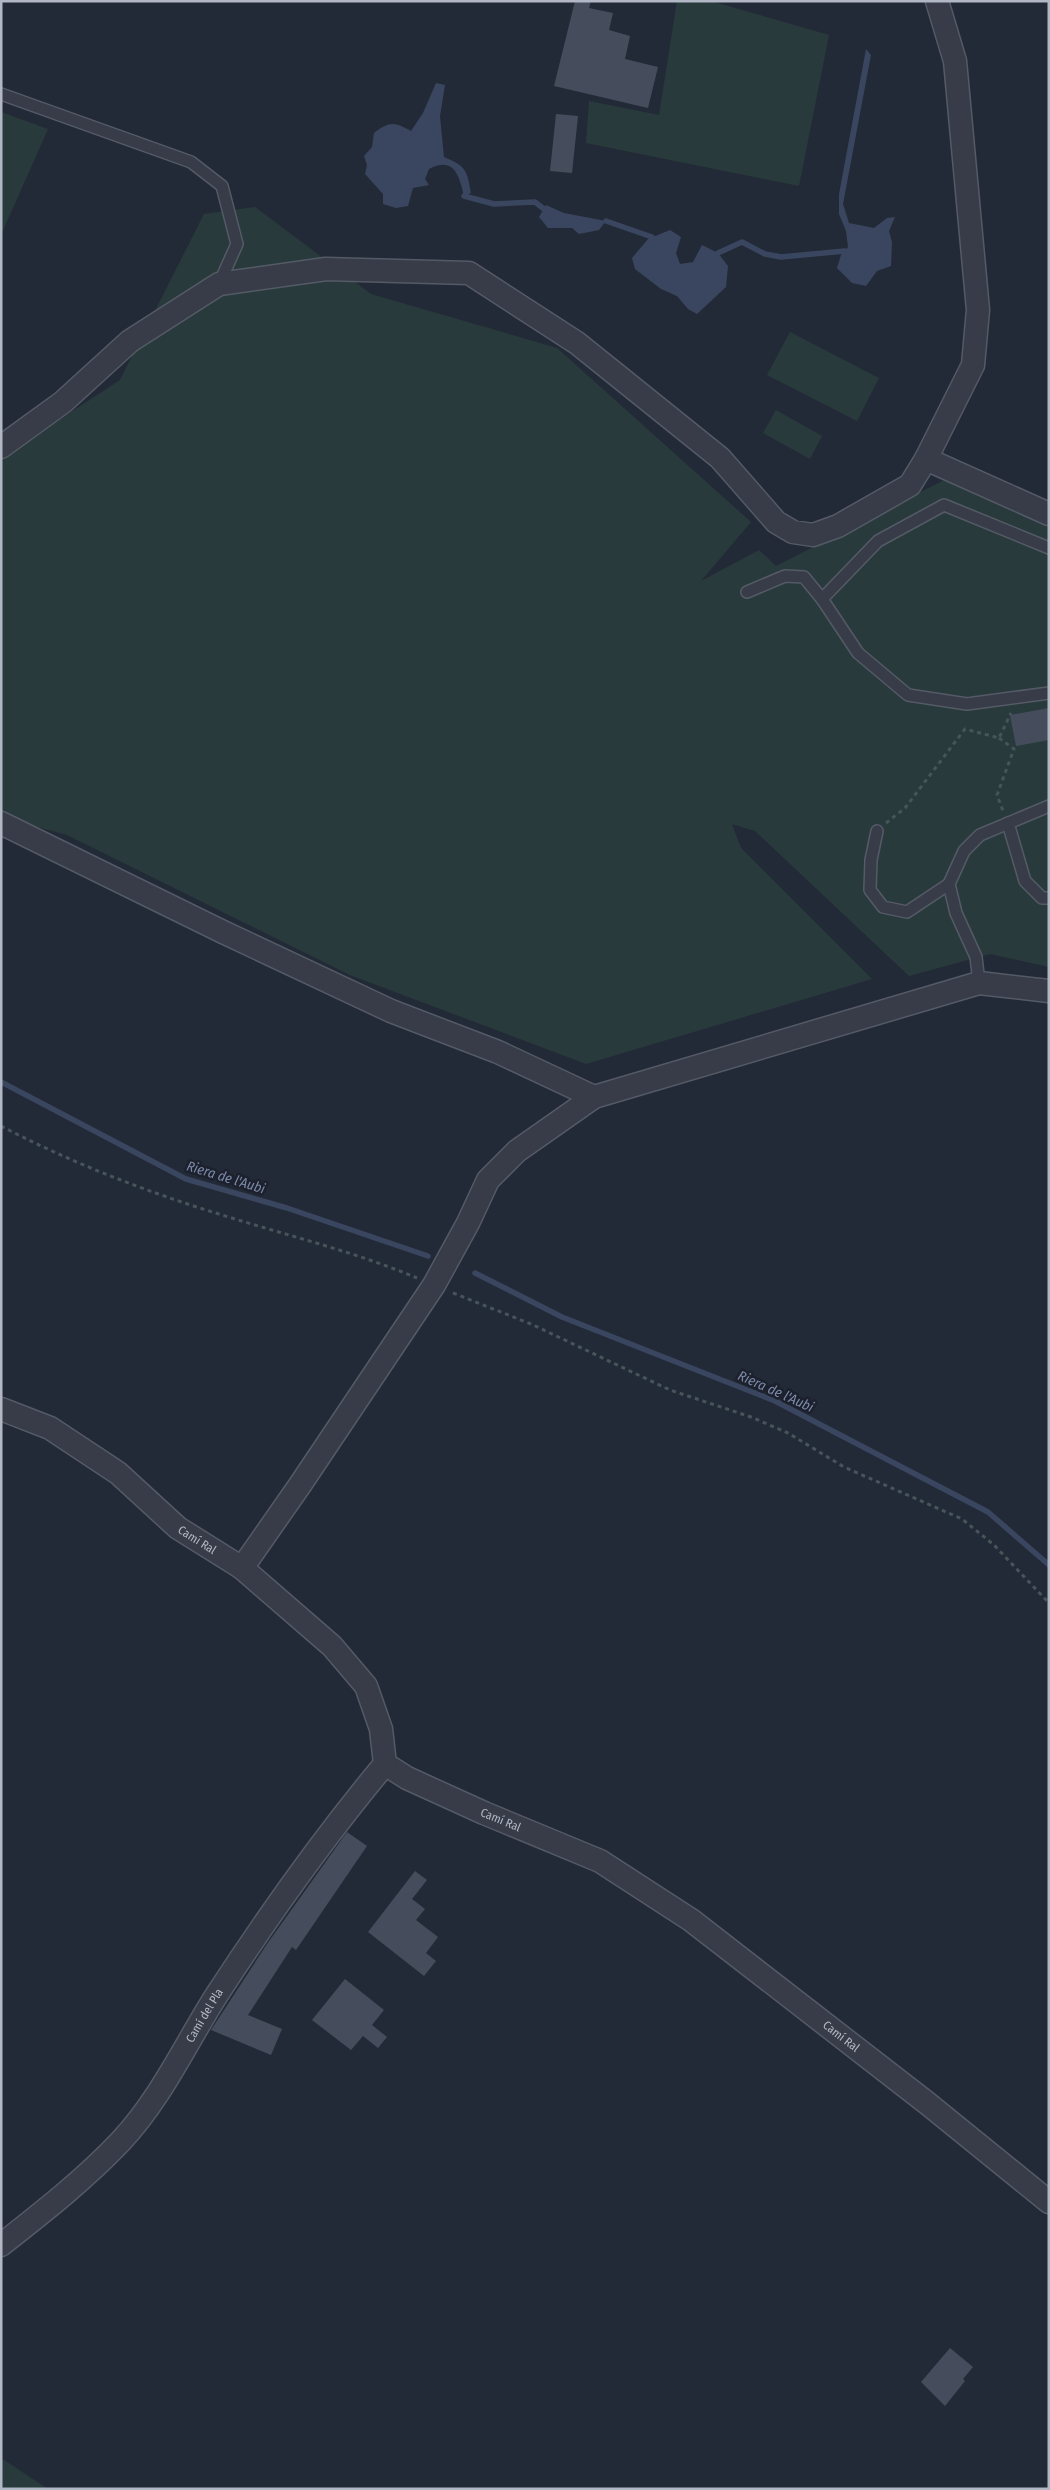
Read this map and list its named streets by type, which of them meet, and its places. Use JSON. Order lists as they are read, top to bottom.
{
  "streets": {
    "street": ["Camí Ral", "Camí del Pla"]
  },
  "crossings": [
    ["Camí Ral", "Camí del Pla"]
  ],
  "water": ["Riera de l'Aubi"]
}
